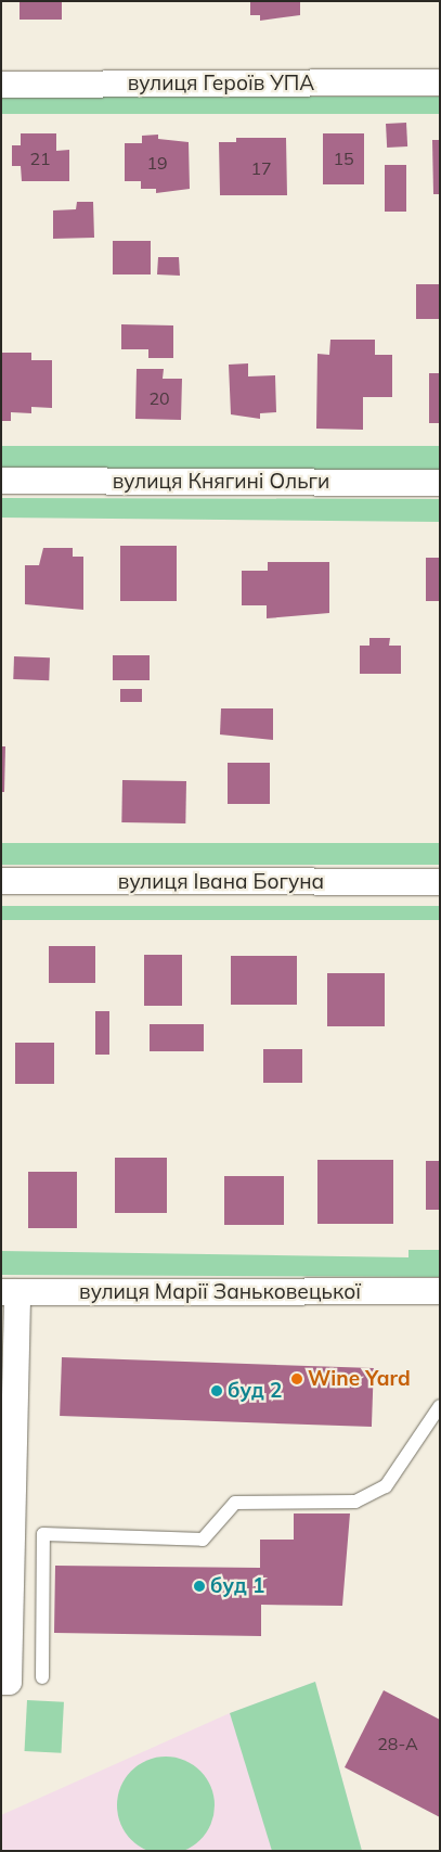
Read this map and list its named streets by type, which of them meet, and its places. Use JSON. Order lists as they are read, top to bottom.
{
  "streets": {
    "street": [
      "вулиця Героїв УПА",
      "вулиця Княгині Ольги",
      "вулиця Івана Богуна",
      "вулиця Марії Заньковецької"
    ]
  },
  "places": ["Wine Yard", "буд 2", "буд 1"],
  "house_numbers": [
    "21",
    "15",
    "19",
    "17",
    "20",
    "28-А"
  ]
}
